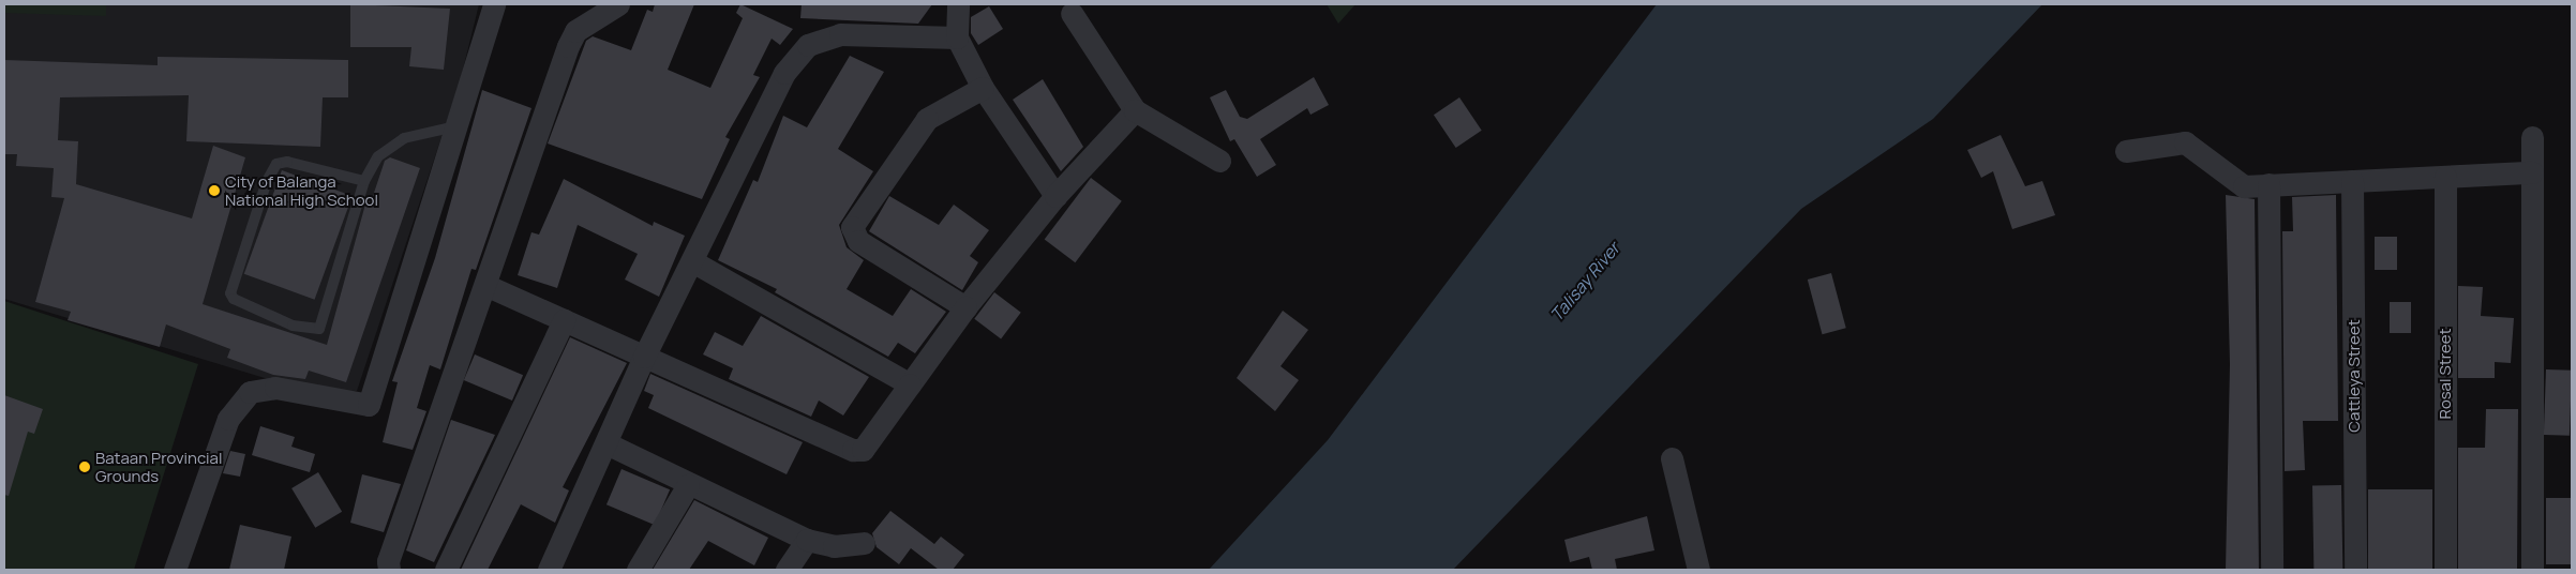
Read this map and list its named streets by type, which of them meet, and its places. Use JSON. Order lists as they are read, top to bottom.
{
  "streets": {
    "street": ["Rosal Street", "Cattleya Street"]
  },
  "water": ["Talisay River"],
  "places": ["City of Balanga National High School", "Bataan Provincial Grounds"]
}
